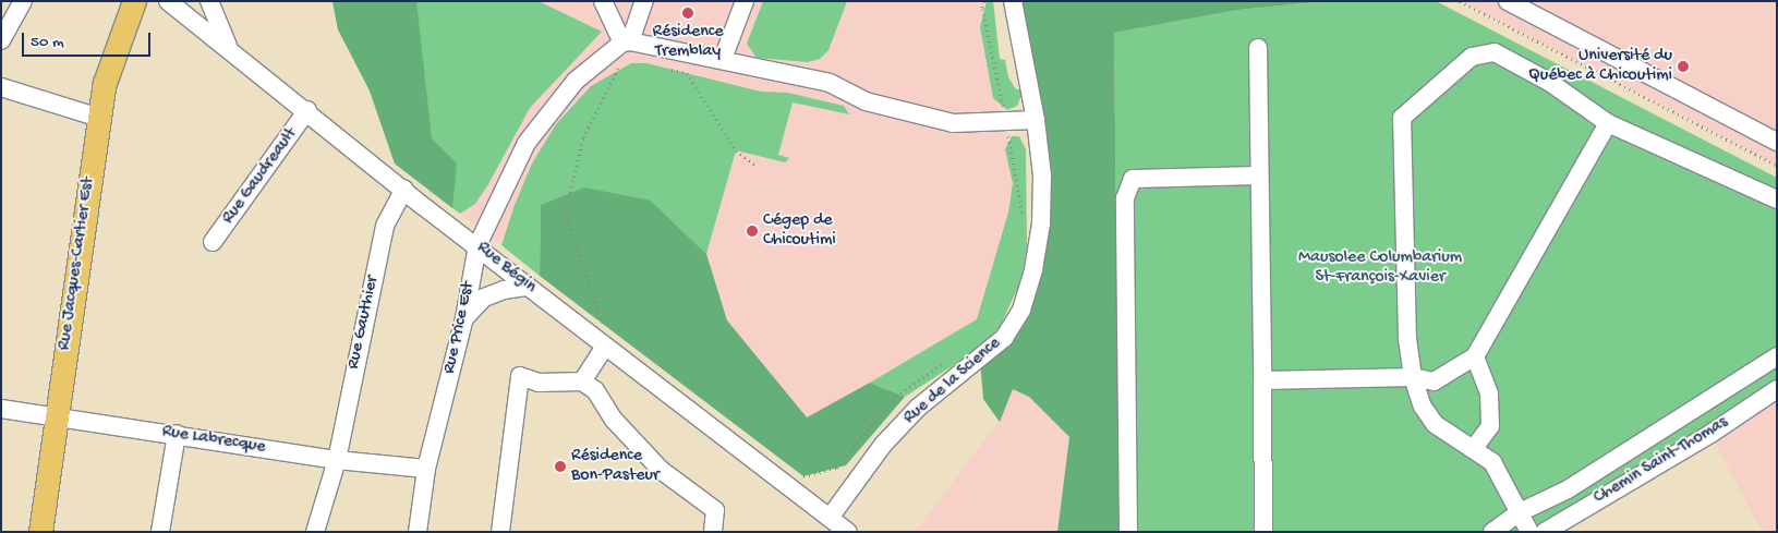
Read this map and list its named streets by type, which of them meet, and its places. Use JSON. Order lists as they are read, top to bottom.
{
  "streets": {
    "main road": ["Rue Jacques-Cartier Est"],
    "street": [
      "Rue Gaudreault",
      "Rue Bégin",
      "Rue Gauthier",
      "Rue Price Est",
      "Rue de la Science",
      "Rue Labrecque",
      "Chemin Saint-Thomas"
    ]
  },
  "crossings": [
    ["Rue Gaudreault", "Rue Bégin"],
    ["Rue Jacques-Cartier Est", "Rue Labrecque"],
    ["Rue Bégin", "Rue Gauthier"],
    ["Rue Bégin", "Rue Price Est"],
    ["Rue Bégin", "Rue de la Science"],
    ["Rue Gauthier", "Rue Labrecque"],
    ["Rue Price Est", "Rue Labrecque"]
  ],
  "parks": ["Mausolee Columbarium St-François-Xavier"],
  "places": [
    "Résidence Tremblay",
    "Université du Québec à Chicoutimi",
    "Cégep de Chicoutimi",
    "Résidence Bon-Pasteur"
  ],
  "scale_bar": "50 m"
}
